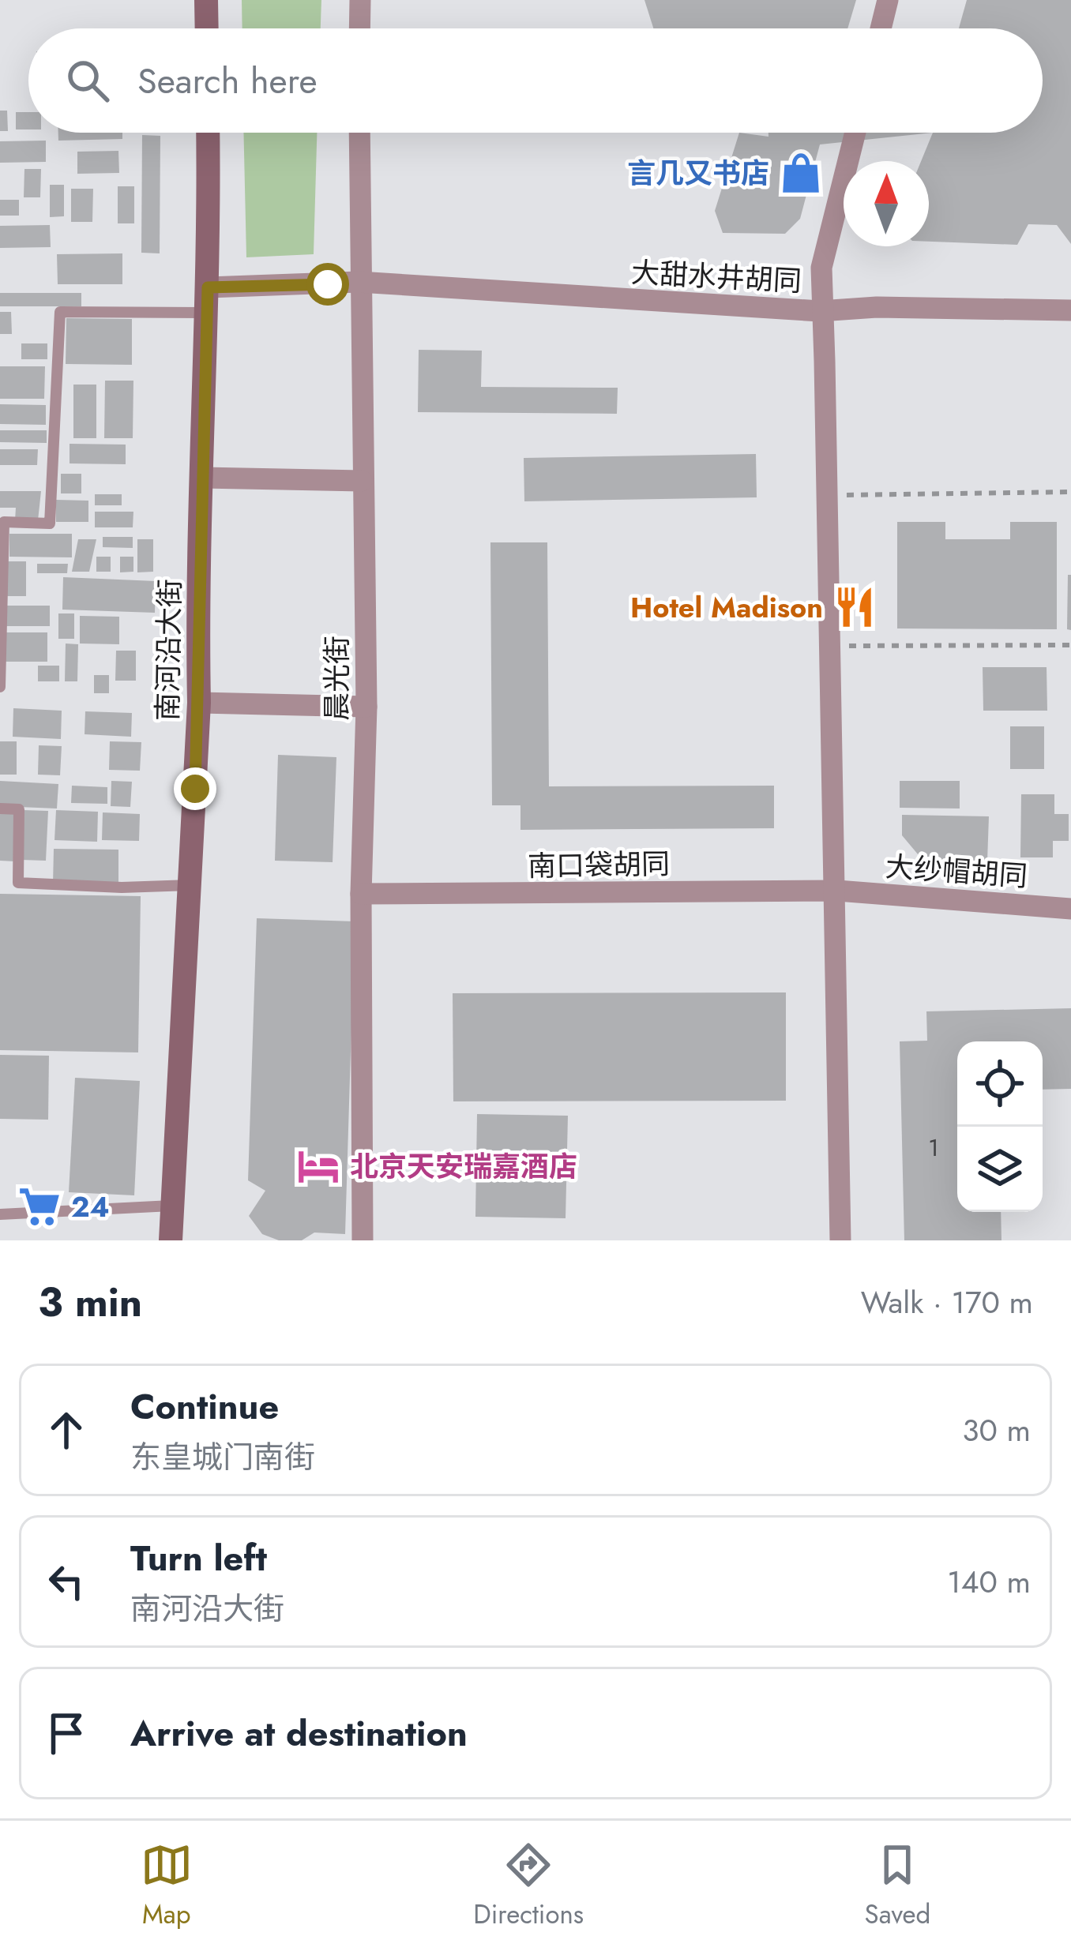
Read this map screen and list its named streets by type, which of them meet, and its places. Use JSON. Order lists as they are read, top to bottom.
{
  "streets": {
    "main road": ["南河沿大街"],
    "street": [
      "大甜水井胡同",
      "晨光街",
      "南口袋胡同",
      "大纱帽胡同"
    ]
  },
  "crossings": [
    ["大甜水井胡同", "南河沿大街"],
    ["大甜水井胡同", "晨光街"],
    ["晨光街", "南口袋胡同"],
    ["南口袋胡同", "大纱帽胡同"]
  ],
  "places": {
    "shop": ["言几又书店"],
    "restaurant": ["Hotel Madison"],
    "hotel": ["北京天安瑞嘉酒店"],
    "supermarket": ["24"]
  },
  "house_numbers": ["1"],
  "north": "top",
  "page": {
    "search": "Search here",
    "heading": ["3 min", "Walk · 170 m"],
    "list": [
      ["Continue", "东皇城门南街", "30 m"],
      ["Turn left", "南河沿大街", "140 m"],
      "Arrive at destination"
    ],
    "nav": ["Map", "Directions", "Saved"]
  }
}
